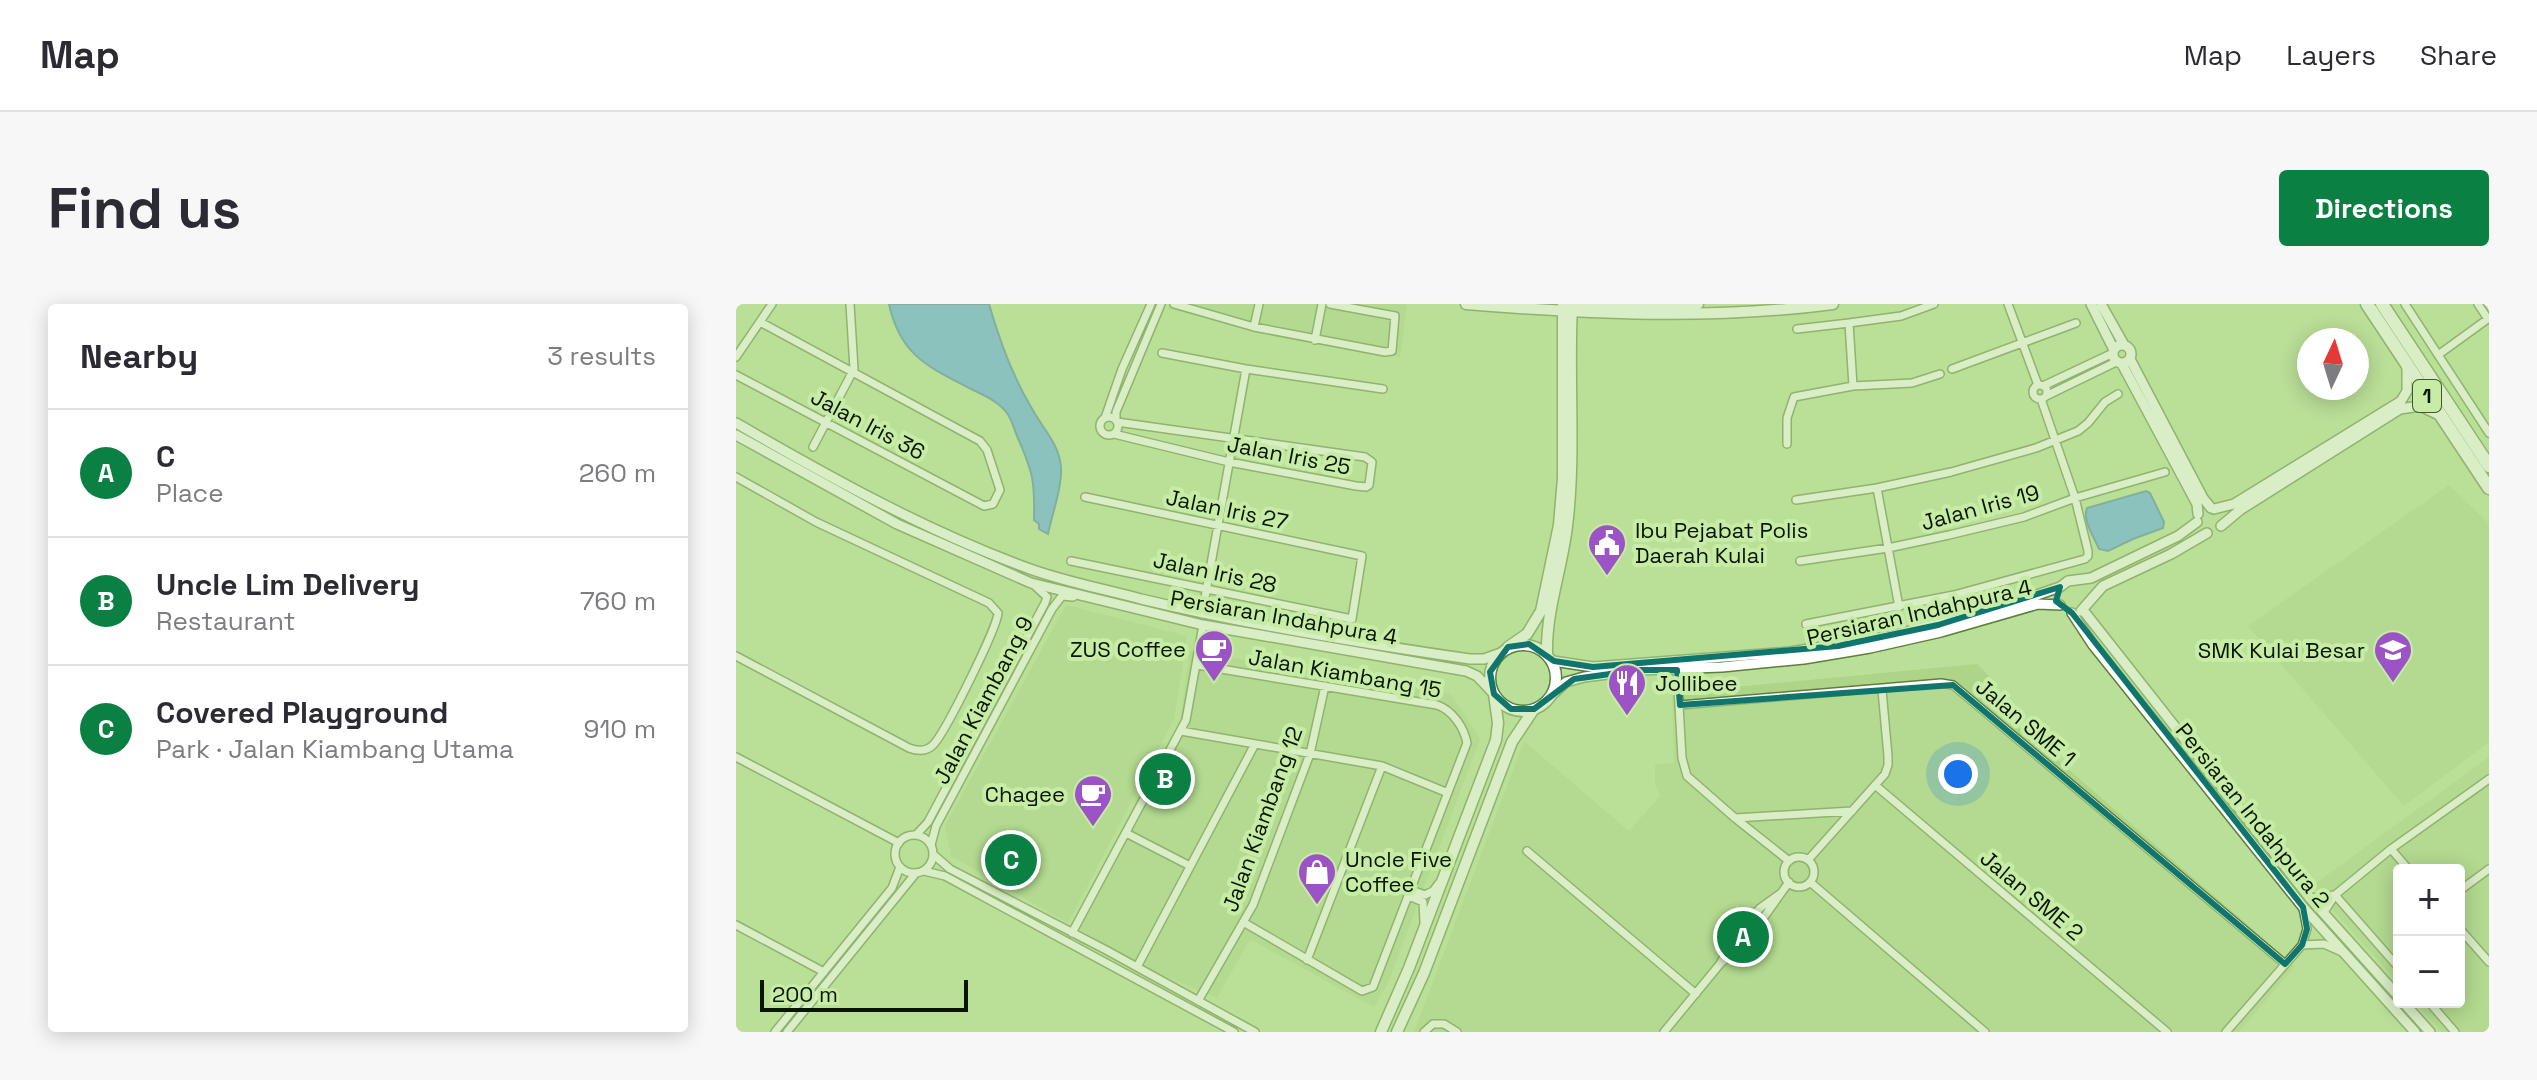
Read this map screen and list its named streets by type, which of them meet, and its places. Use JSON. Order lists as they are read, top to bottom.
{
  "streets": {
    "highway": ["1"],
    "street": [
      "Jalan Iris 36",
      "Jalan Iris 25",
      "Jalan Iris 19",
      "Jalan Iris 27",
      "Jalan Iris 28",
      "Persiaran Indahpura 4",
      "Jalan Kiambang 15",
      "Jalan Kiambang 9",
      "Jalan SME 1",
      "Persiaran Indahpura 2",
      "Jalan Kiambang 12",
      "Jalan SME 2"
    ]
  },
  "crossings": [
    ["Jalan Iris 27", "Jalan Iris 28"],
    ["Persiaran Indahpura 4", "Jalan Kiambang 9"],
    ["Persiaran Indahpura 4", "Persiaran Indahpura 2"],
    ["Jalan Kiambang 15", "Jalan Kiambang 12"]
  ],
  "places": {
    "public building": ["Ibu Pejabat Polis Daerah Kulai"],
    "cafe": ["ZUS Coffee", "Chagee"],
    "school or university": ["SMK Kulai Besar"],
    "restaurant": ["Jollibee"],
    "shop": ["Uncle Five Coffee"]
  },
  "scale_bar": "200 m",
  "north": "top",
  "page": {
    "header": "Map",
    "nav": ["Map", "Layers", "Share"],
    "buttons": "Directions",
    "title": "Find us",
    "heading": ["Nearby", "3 results"],
    "list": [
      {
        "mark": "A",
        "name": "C",
        "note": "Place",
        "value": "260 m"
      },
      {
        "mark": "B",
        "name": "Uncle Lim Delivery",
        "note": "Restaurant",
        "value": "760 m"
      },
      {
        "mark": "C",
        "name": "Covered Playground",
        "note": "Park · Jalan Kiambang Utama",
        "value": "910 m"
      }
    ],
    "pins": ["B", "C", "A"],
    "map_buttons": ["+", "−"],
    "scale": "200 m"
  }
}
